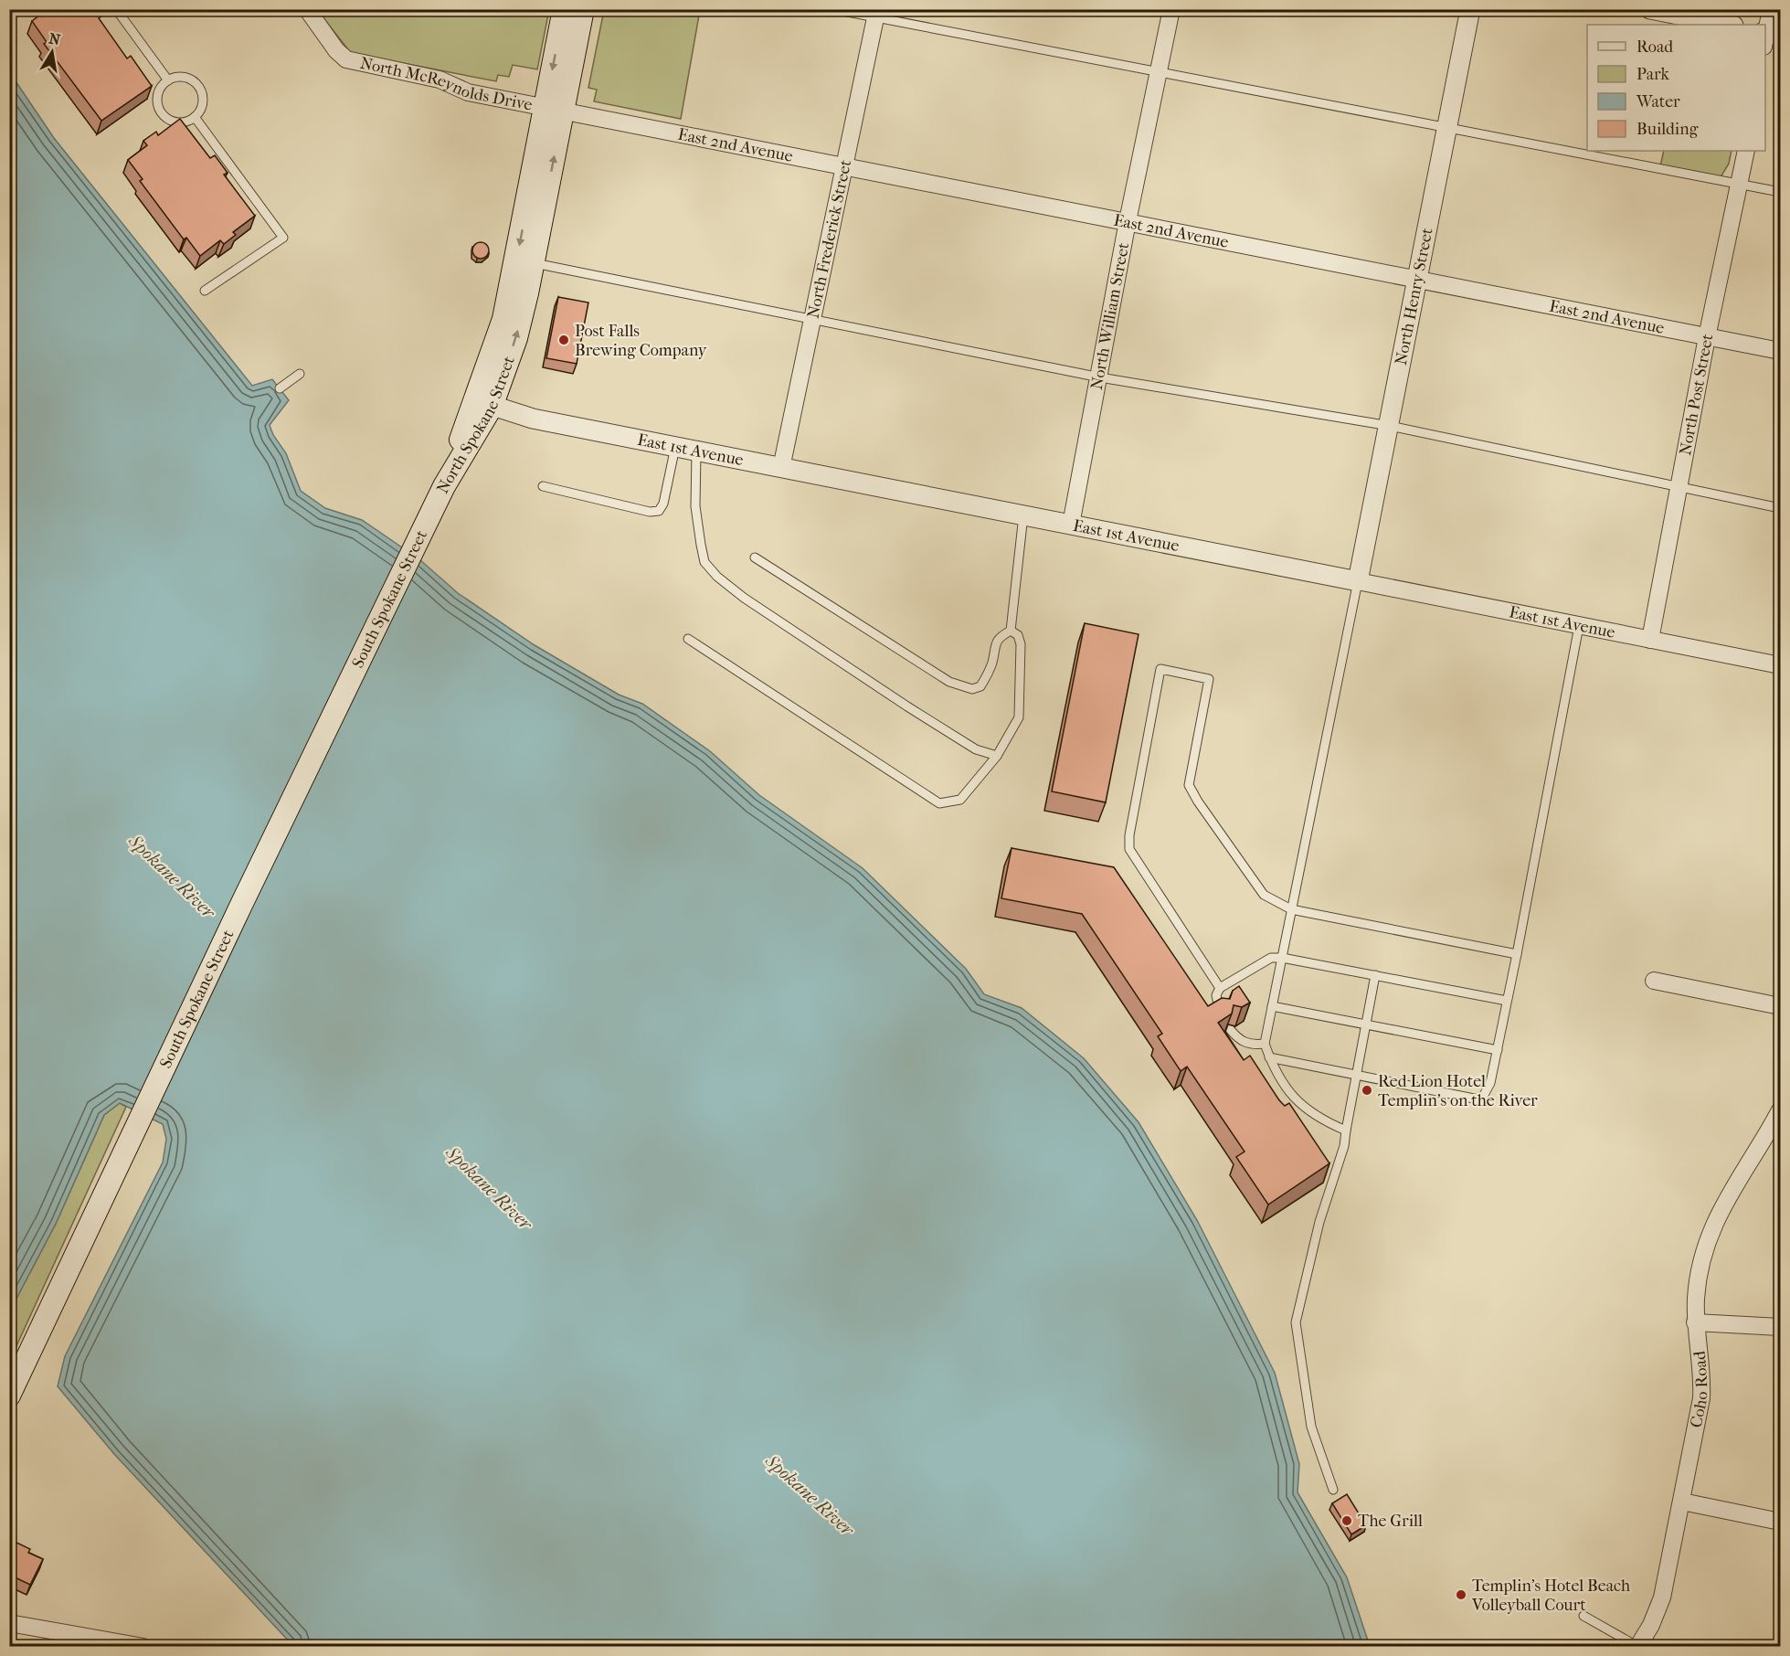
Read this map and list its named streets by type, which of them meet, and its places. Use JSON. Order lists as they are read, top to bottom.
{
  "streets": {
    "main road": ["North Spokane Street", "South Spokane Street"],
    "street": [
      "North McReynolds Drive",
      "East 2nd Avenue",
      "North Frederick Street",
      "North Henry Street",
      "North William Street",
      "North Post Street",
      "East 1st Avenue",
      "Coho Road"
    ]
  },
  "crossings": [
    ["North McReynolds Drive", "East 2nd Avenue"],
    ["North McReynolds Drive", "North Spokane Street"],
    ["East 2nd Avenue", "North Frederick Street"],
    ["East 2nd Avenue", "North Henry Street"],
    ["East 2nd Avenue", "North William Street"],
    ["East 2nd Avenue", "North Post Street"],
    ["East 2nd Avenue", "North Spokane Street"],
    ["North Frederick Street", "East 1st Avenue"],
    ["North Henry Street", "East 1st Avenue"],
    ["North William Street", "East 1st Avenue"],
    ["North Post Street", "East 1st Avenue"],
    ["North Spokane Street", "East 1st Avenue"],
    ["North Spokane Street", "South Spokane Street"]
  ],
  "water": ["Spokane River"],
  "places": [
    "Post Falls Brewing Company",
    "Red Lion Hotel Templin's on the River",
    "The Grill",
    "Templin's Hotel Beach Volleyball Court"
  ],
  "legend": [
    "Road",
    "Park",
    "Water",
    "Building"
  ],
  "north": "top"
}
